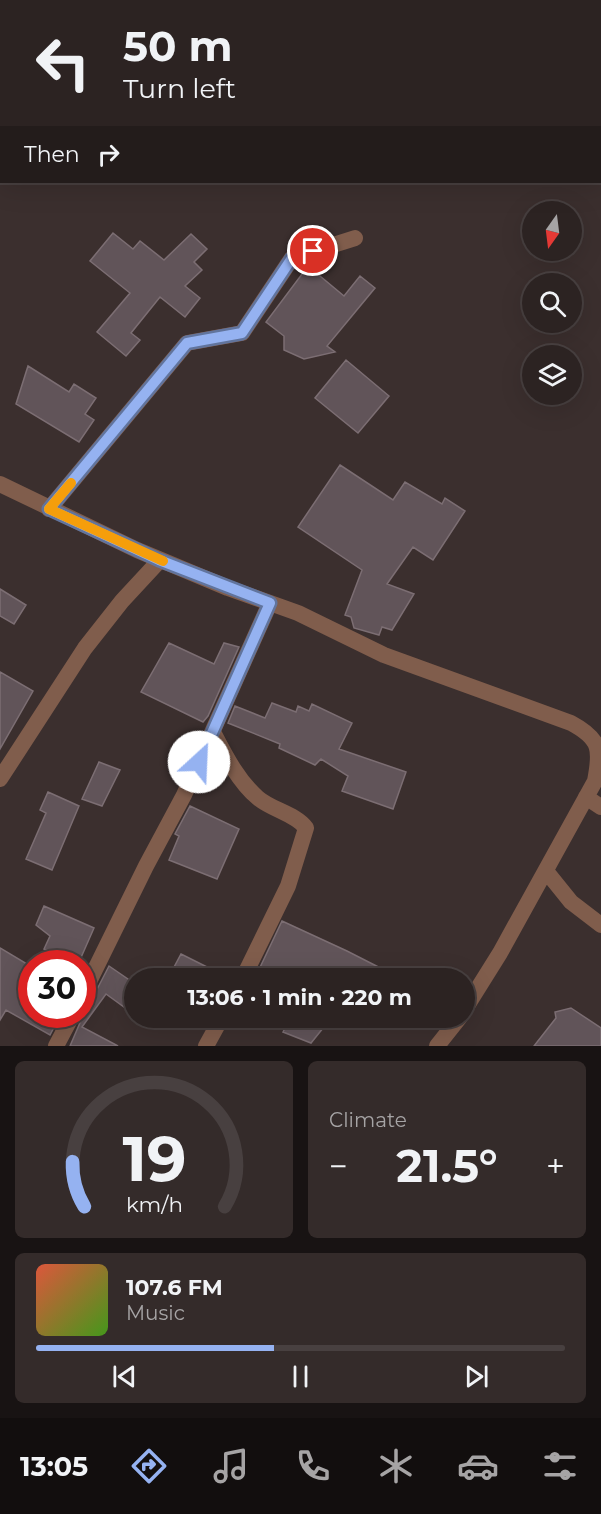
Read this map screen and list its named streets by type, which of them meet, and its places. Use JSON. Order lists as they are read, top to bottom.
{
  "north": "bottom",
  "page": {
    "turn": ["50 m", "Turn left"],
    "then": "Then",
    "limit": "30",
    "trip": "13:06 · 1 min · 220 m",
    "tile": "Climate",
    "heat": ["−", "21.5°", "+"],
    "song": ["107.6 FM", "Music"],
    "tabs": "13:05",
    "gauge": ["19", "km/h"]
  }
}
